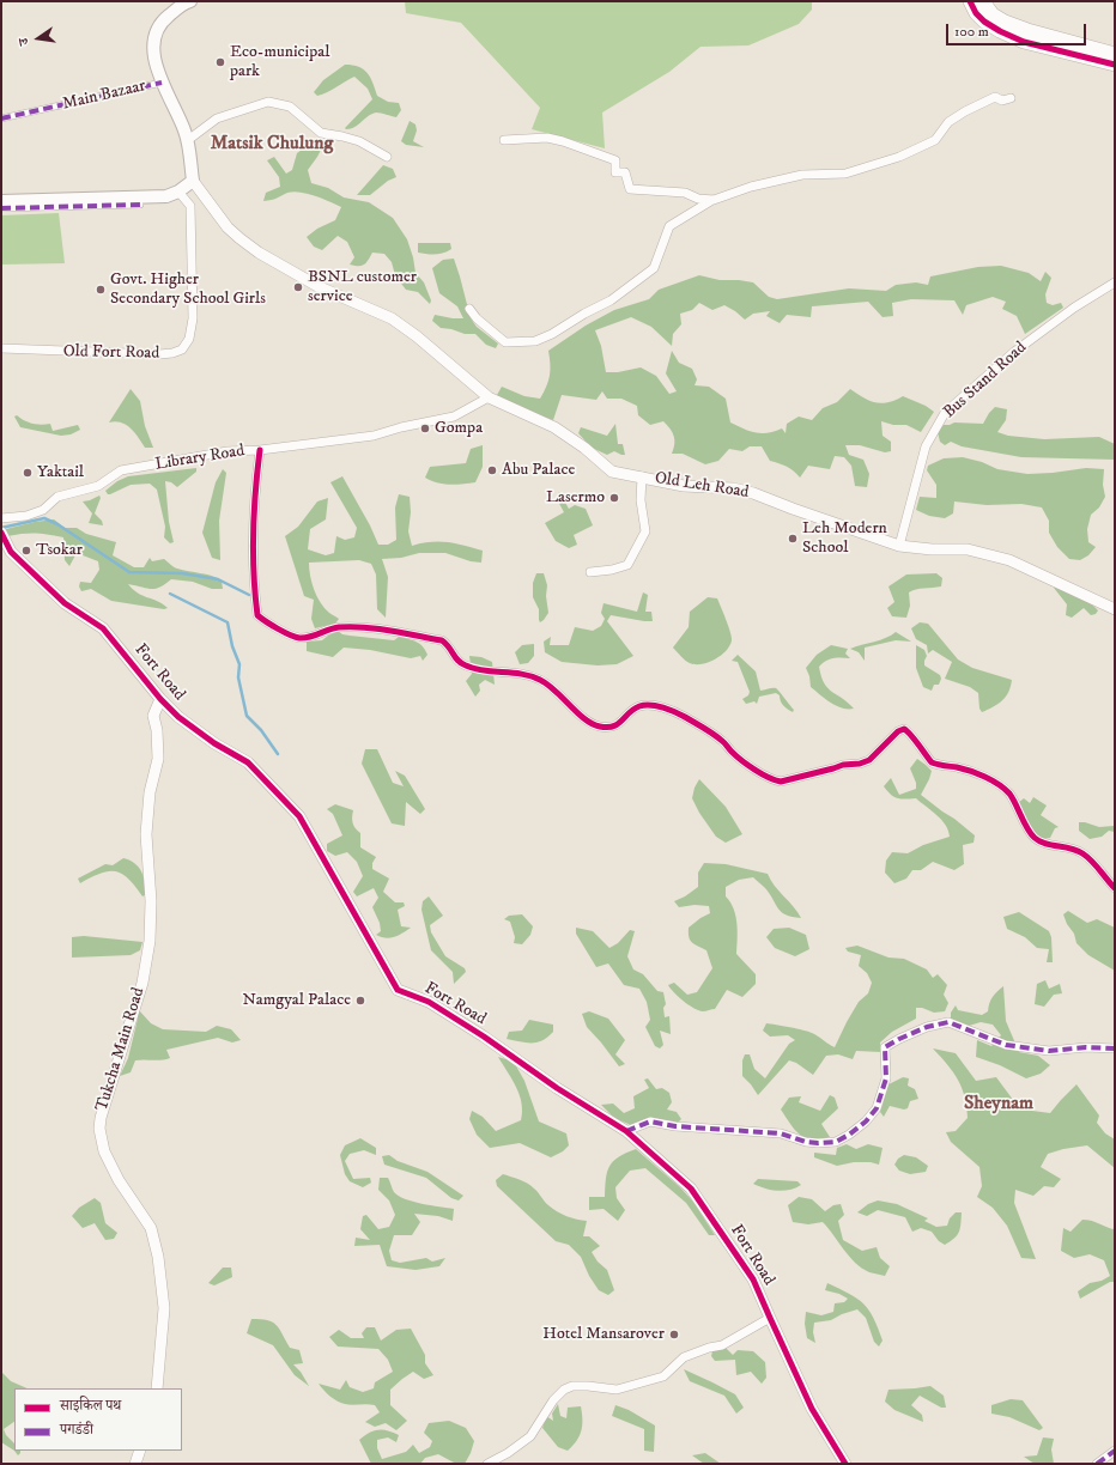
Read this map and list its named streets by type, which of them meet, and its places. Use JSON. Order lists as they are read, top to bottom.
{
  "streets": {
    "main road": ["Main Bazaar"],
    "street": [
      "Old Fort Road",
      "Bus Stand Road",
      "Library Road",
      "Old Leh Road",
      "Fort Road",
      "Tukcha Main Road"
    ]
  },
  "crossings": [
    ["Main Bazaar", "Old Leh Road"],
    ["Bus Stand Road", "Old Leh Road"],
    ["Library Road", "Old Leh Road"],
    ["Fort Road", "Tukcha Main Road"]
  ],
  "districts": ["Matsik Chulung", "Sheynam"],
  "places": [
    "Eco-municipal park",
    "BSNL customer service",
    "Govt. Higher Secondary School Girls",
    "Gompa",
    "Abu Palace",
    "Yaktail",
    "Lasermo",
    "Leh Modern School",
    "Tsokar",
    "Namgyal Palace",
    "Hotel Mansarover"
  ],
  "legend": ["साइकिल पथ", "पगडंडी"],
  "scale_bar": "100 m",
  "north": "left"
}
